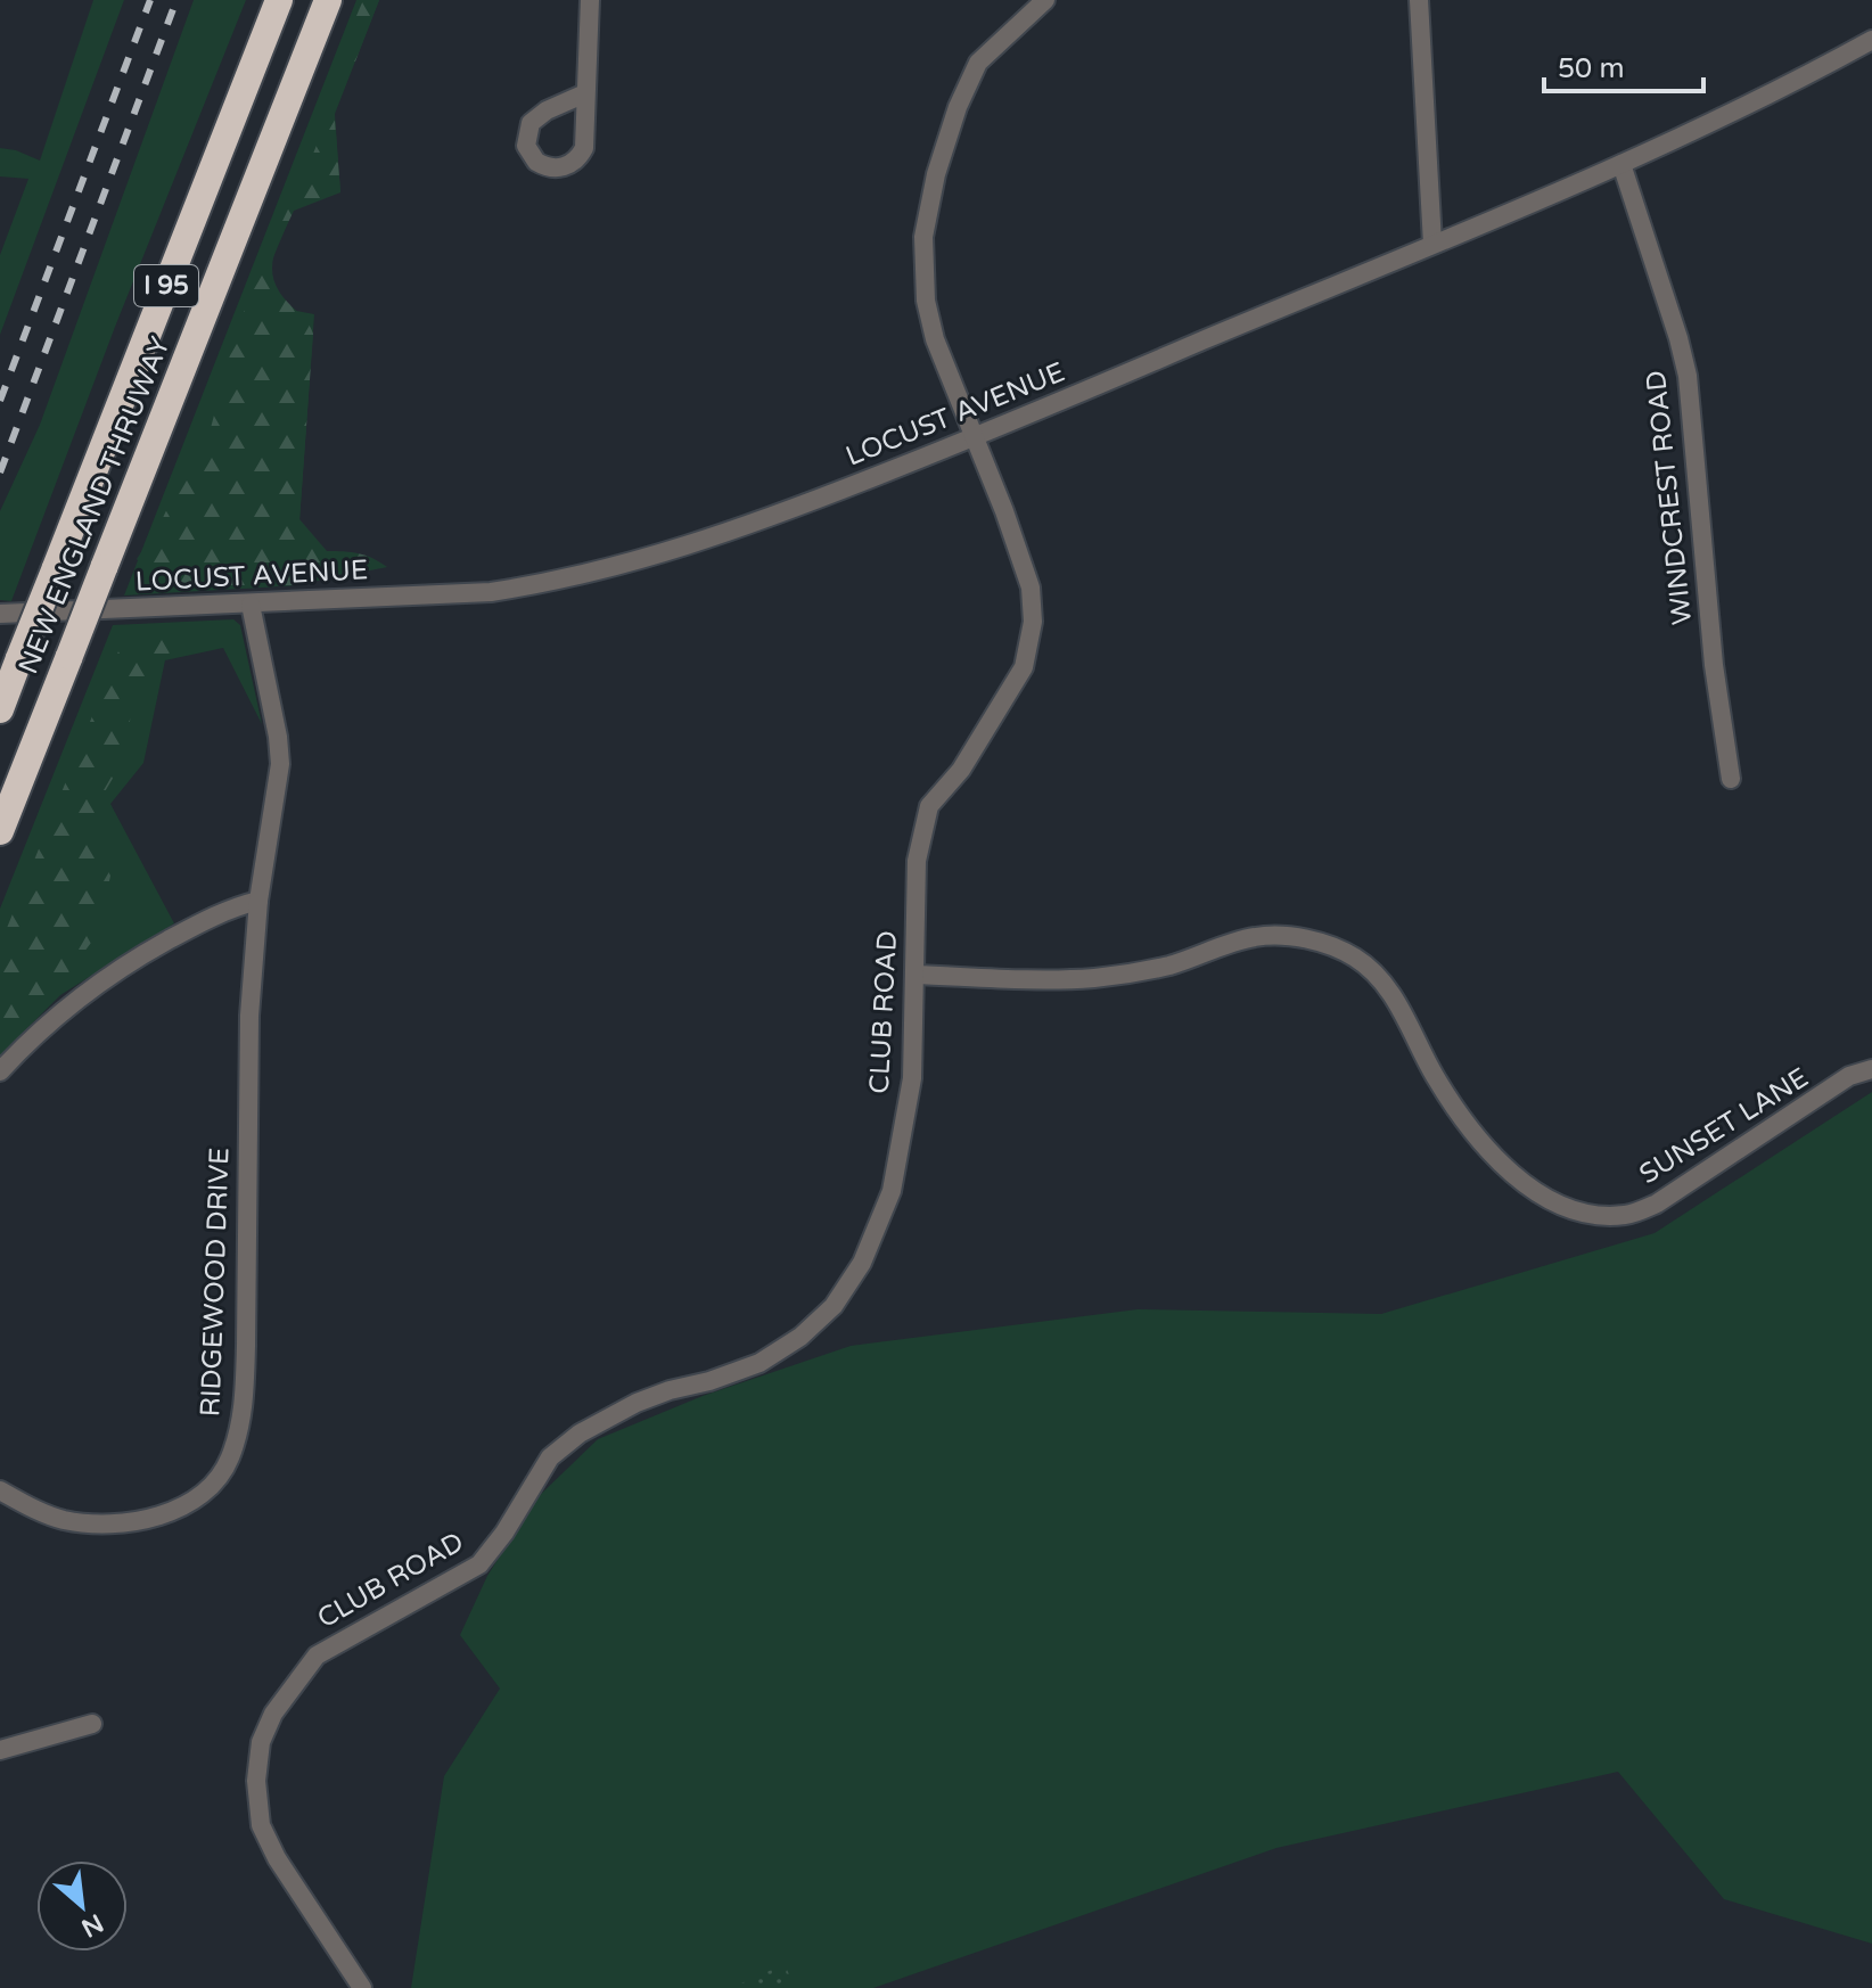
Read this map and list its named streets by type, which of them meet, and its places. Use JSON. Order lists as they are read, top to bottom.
{
  "streets": {
    "highway": ["I 95", "NEW ENGLAND THRUWAY"],
    "street": [
      "LOCUST AVENUE",
      "WINDCREST ROAD",
      "CLUB ROAD",
      "SUNSET LANE",
      "RIDGEWOOD DRIVE"
    ]
  },
  "crossings": [
    ["LOCUST AVENUE", "WINDCREST ROAD"],
    ["LOCUST AVENUE", "CLUB ROAD"],
    ["LOCUST AVENUE", "RIDGEWOOD DRIVE"],
    ["CLUB ROAD", "SUNSET LANE"]
  ],
  "scale_bar": "50 m",
  "north": "bottom right"
}
